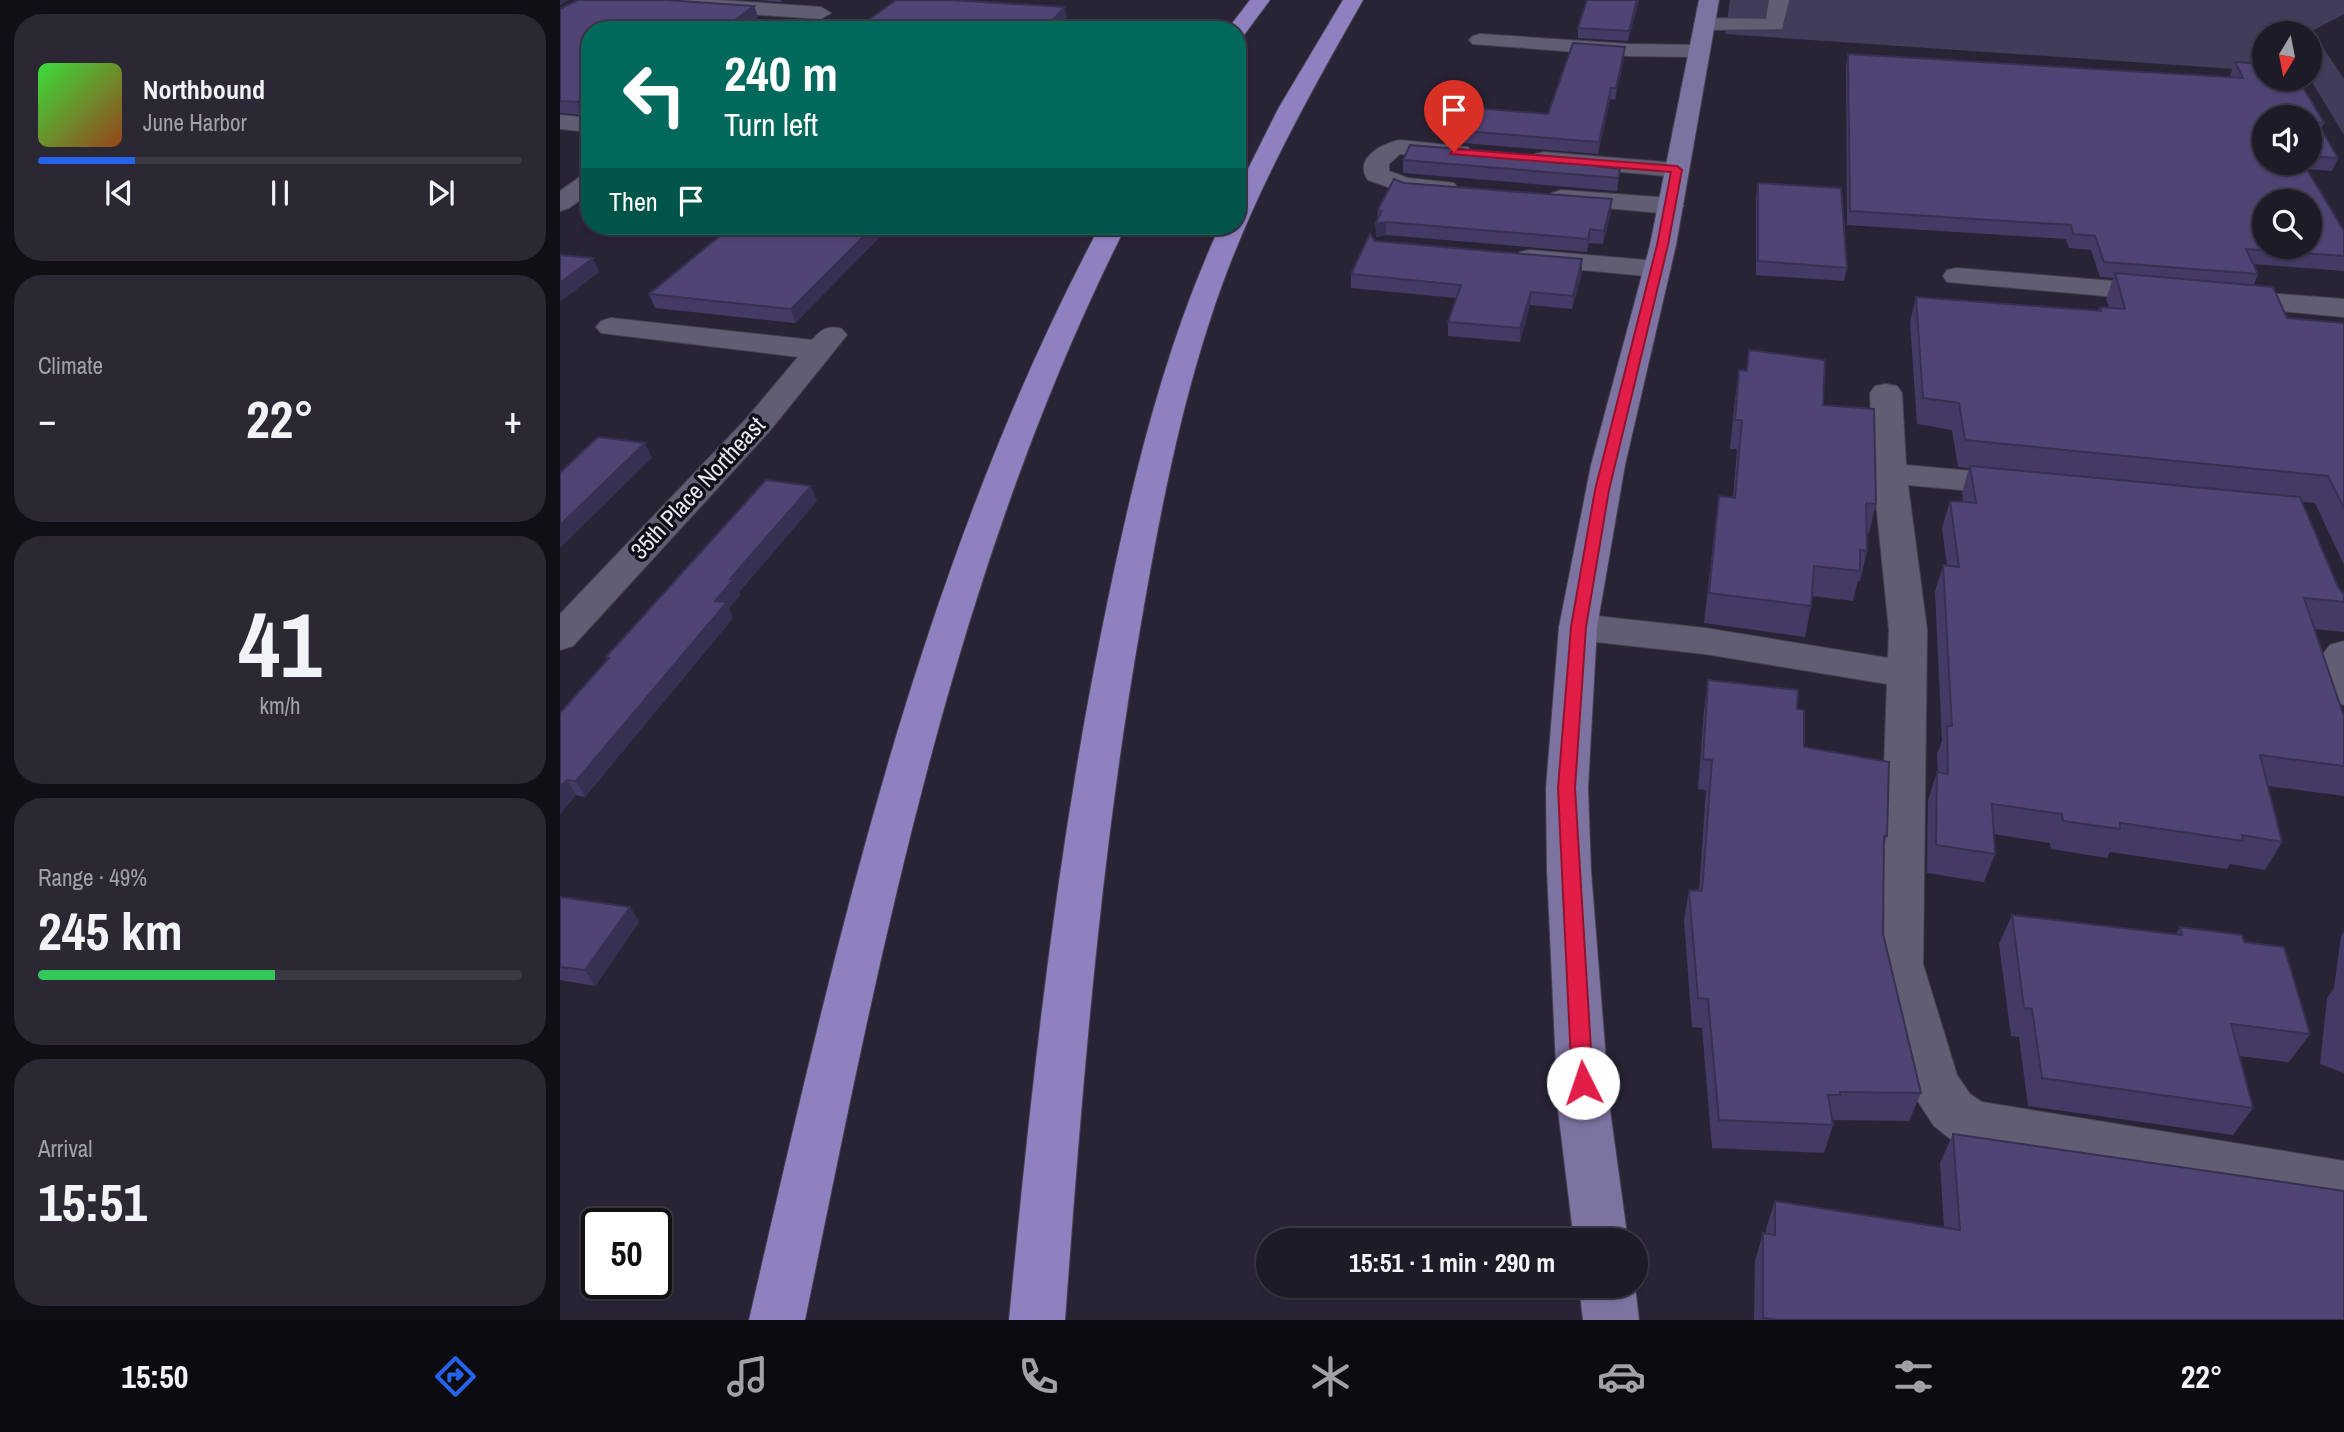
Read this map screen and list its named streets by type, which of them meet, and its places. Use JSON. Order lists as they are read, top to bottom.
{
  "streets": {
    "street": ["35th Place Northeast"]
  },
  "north": "bottom",
  "page": {
    "turn": ["240 m", "Turn left"],
    "song": ["Northbound", "June Harbor"],
    "then": "Then",
    "tile": [
      "Climate",
      ["41", "km/h"],
      ["Range · 49%", "245 km"],
      ["Arrival", "15:51"]
    ],
    "heat": ["−", "22°", "+"],
    "limit": "50",
    "trip": "15:51 · 1 min · 290 m",
    "tabs": ["15:50", "22°"]
  }
}
